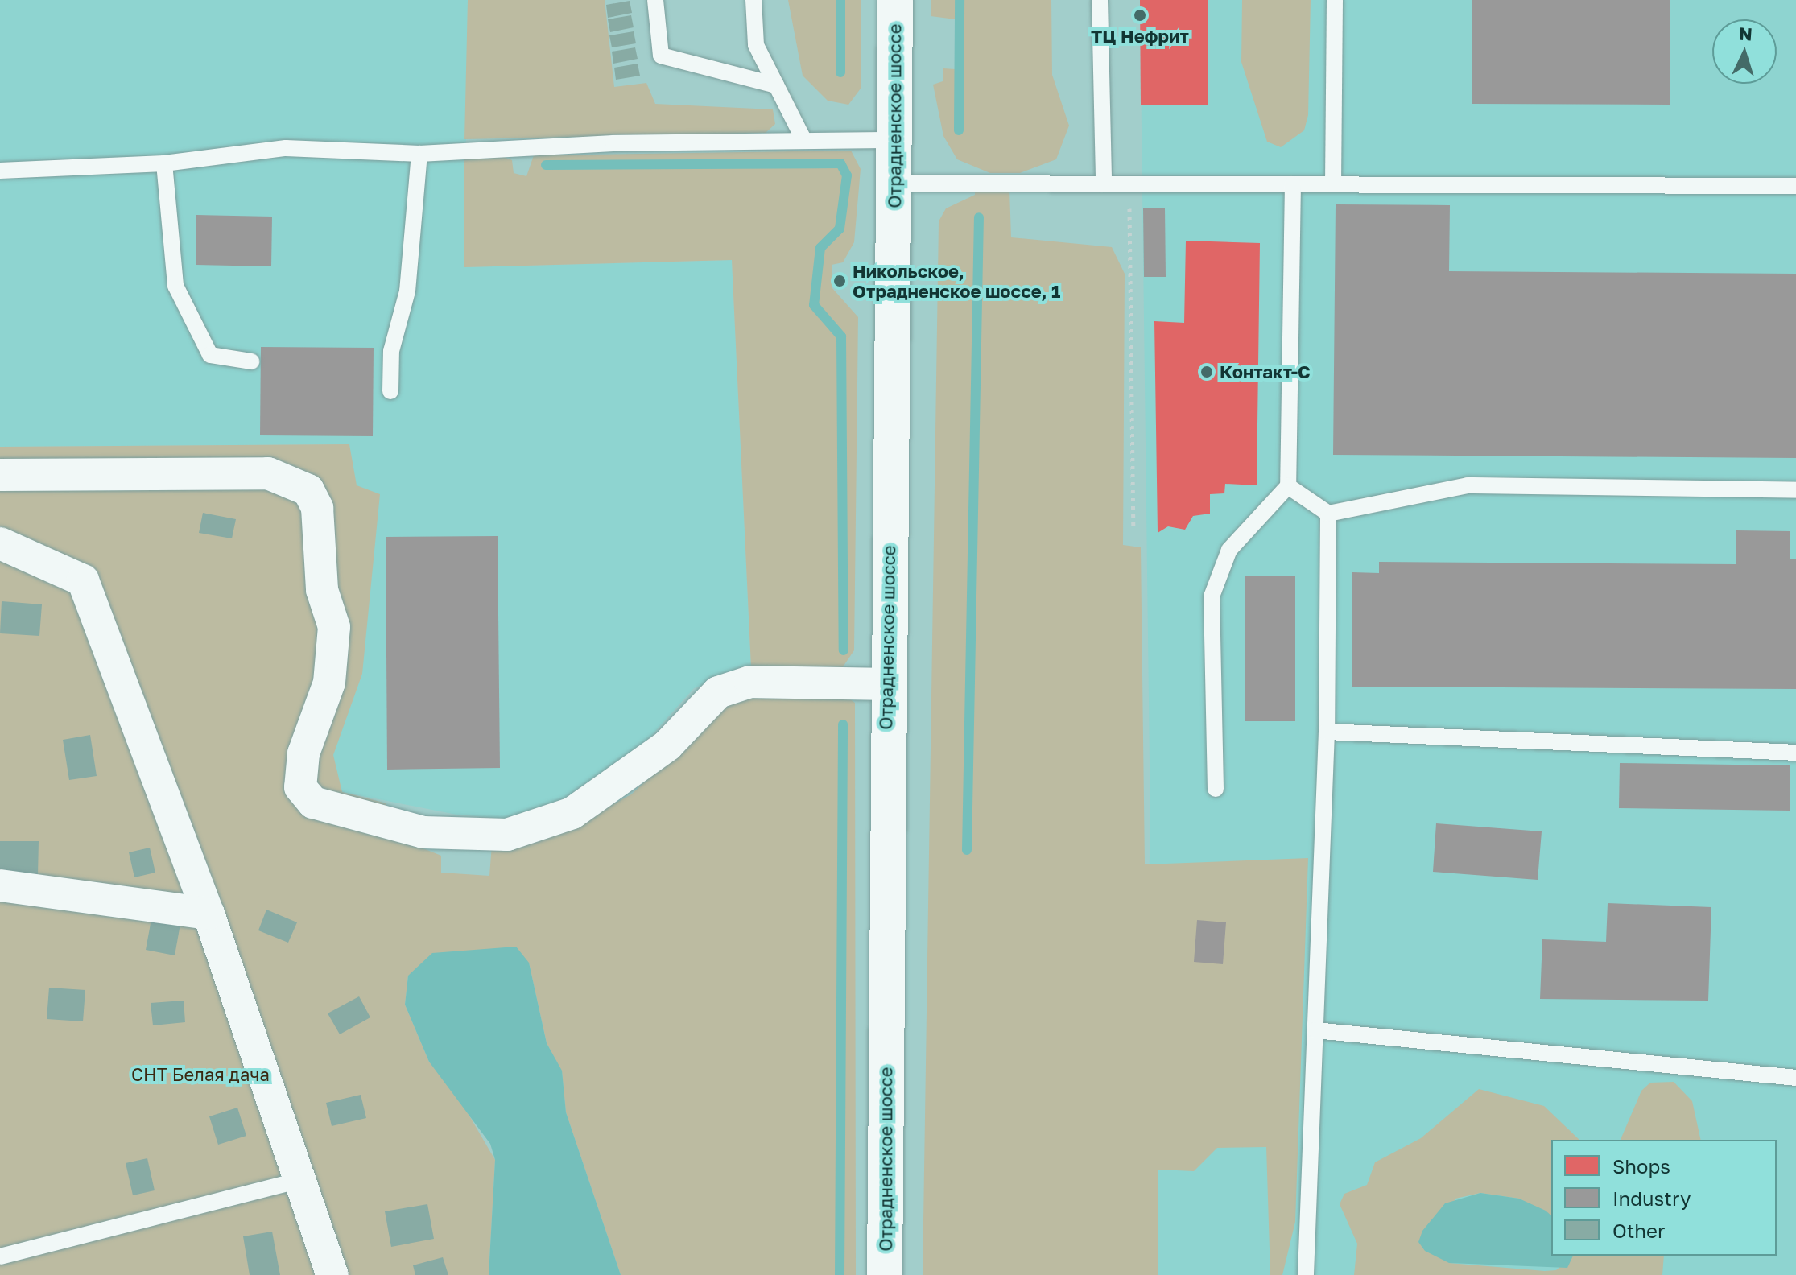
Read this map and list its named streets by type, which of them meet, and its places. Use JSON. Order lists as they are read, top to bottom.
{
  "streets": {
    "main road": ["Отрадненское шоссе"]
  },
  "parks": ["СНТ Белая дача"],
  "places": ["ТЦ Нефрит", "Никольское, Отрадненское шоссе, 1", "Контакт-С"],
  "legend": ["Shops", "Industry", "Other"],
  "north": "top"
}
